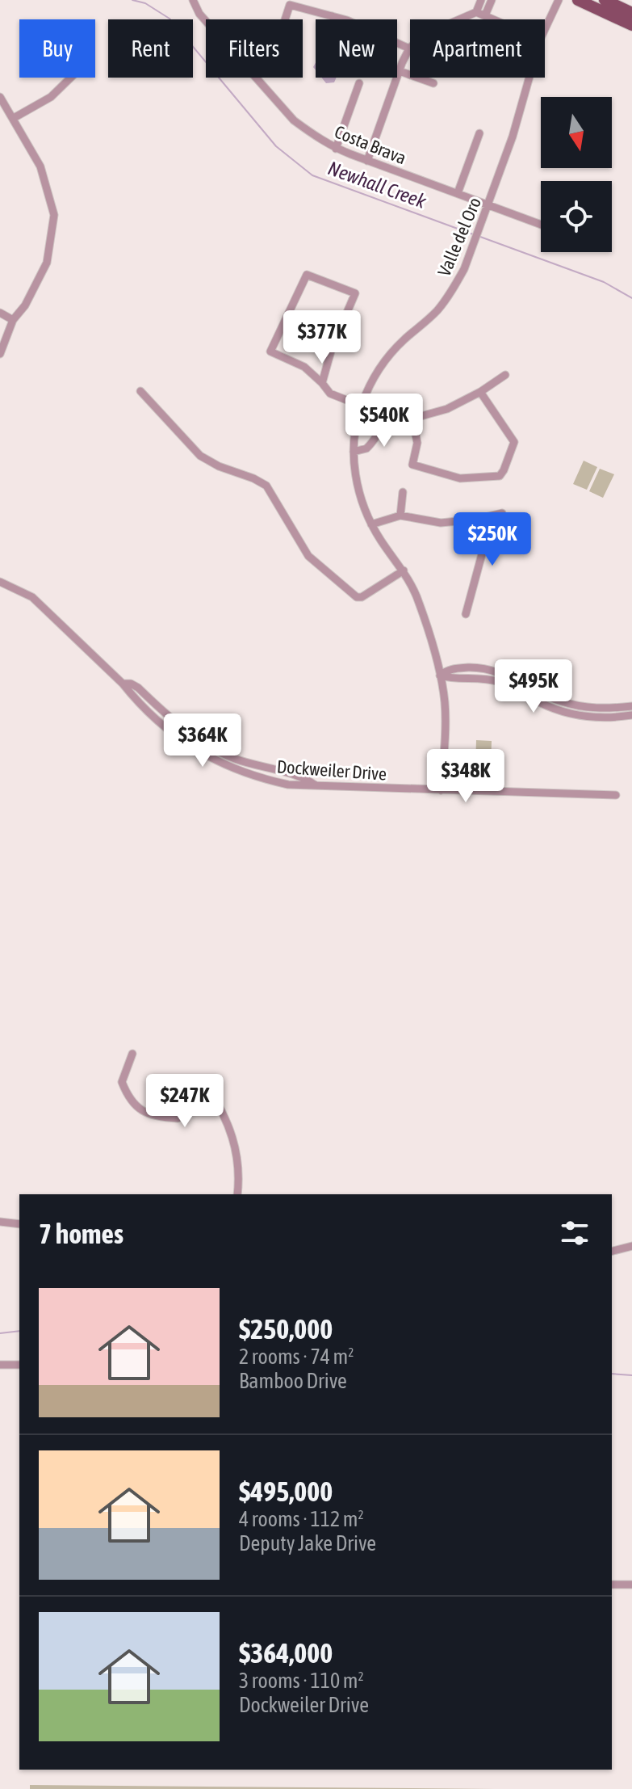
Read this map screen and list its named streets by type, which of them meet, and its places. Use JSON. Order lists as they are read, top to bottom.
{
  "streets": {
    "street": ["Costa Brava", "Valle del Oro", "Dockweiler Drive"]
  },
  "crossings": [
    ["Costa Brava", "Valle del Oro"],
    ["Valle del Oro", "Dockweiler Drive"]
  ],
  "water": ["Newhall Creek"],
  "north": "bottom",
  "page": {
    "chip": [
      "Buy",
      "Rent",
      "Filters",
      "New",
      "Apartment"
    ],
    "price": [
      "$377K",
      "$540K",
      "$250K",
      "$495K",
      "$364K",
      "$348K",
      "$247K"
    ],
    "heading": "7 homes",
    "list": [
      {
        "name": "$250,000",
        "note": "2 rooms · 74 m² · Bamboo Drive"
      },
      {
        "name": "$495,000",
        "note": "4 rooms · 112 m² · Deputy Jake Drive"
      },
      {
        "name": "$364,000",
        "note": "3 rooms · 110 m² · Dockweiler Drive"
      }
    ]
  }
}
